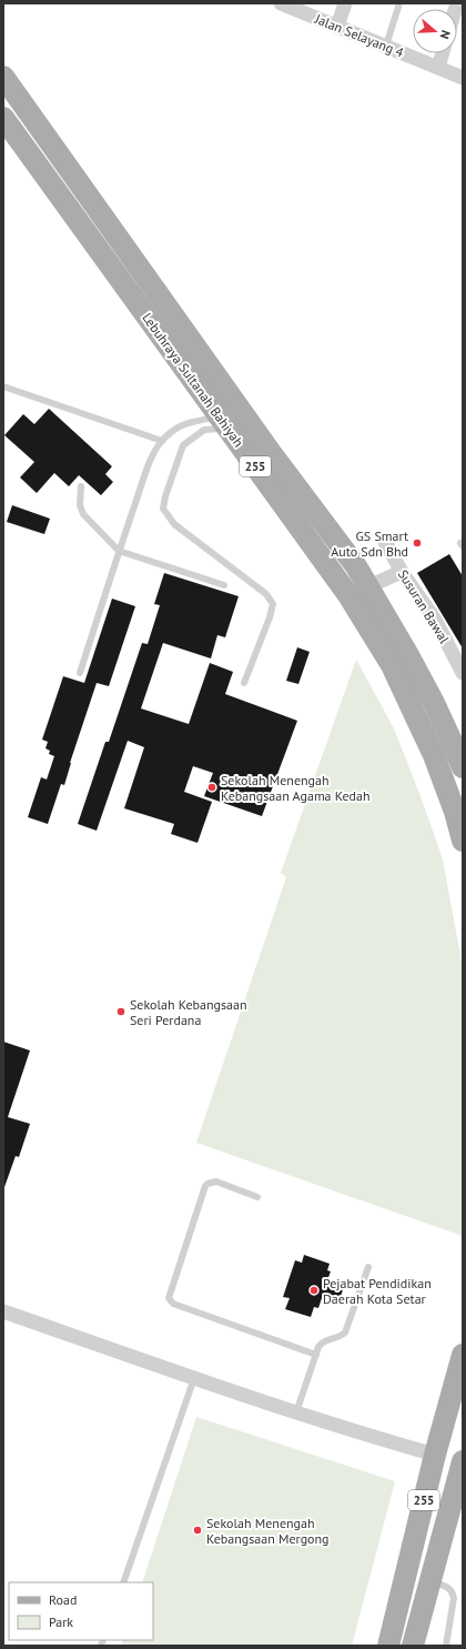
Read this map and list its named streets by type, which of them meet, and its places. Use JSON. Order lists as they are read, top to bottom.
{
  "streets": {
    "main road": ["Lebuhraya Sultanah Bahiyah", "255"],
    "street": ["Jalan Selayang 4", "Susuran Bawal"]
  },
  "places": [
    "GS Smart Auto Sdn Bhd",
    "Sekolah Menengah Kebangsaan Agama Kedah",
    "Sekolah Kebangsaan Seri Perdana",
    "Pejabat Pendidikan Daerah Kota Setar",
    "Sekolah Menengah Kebangsaan Mergong"
  ],
  "legend": ["Road", "Park"],
  "north": "right"
}
